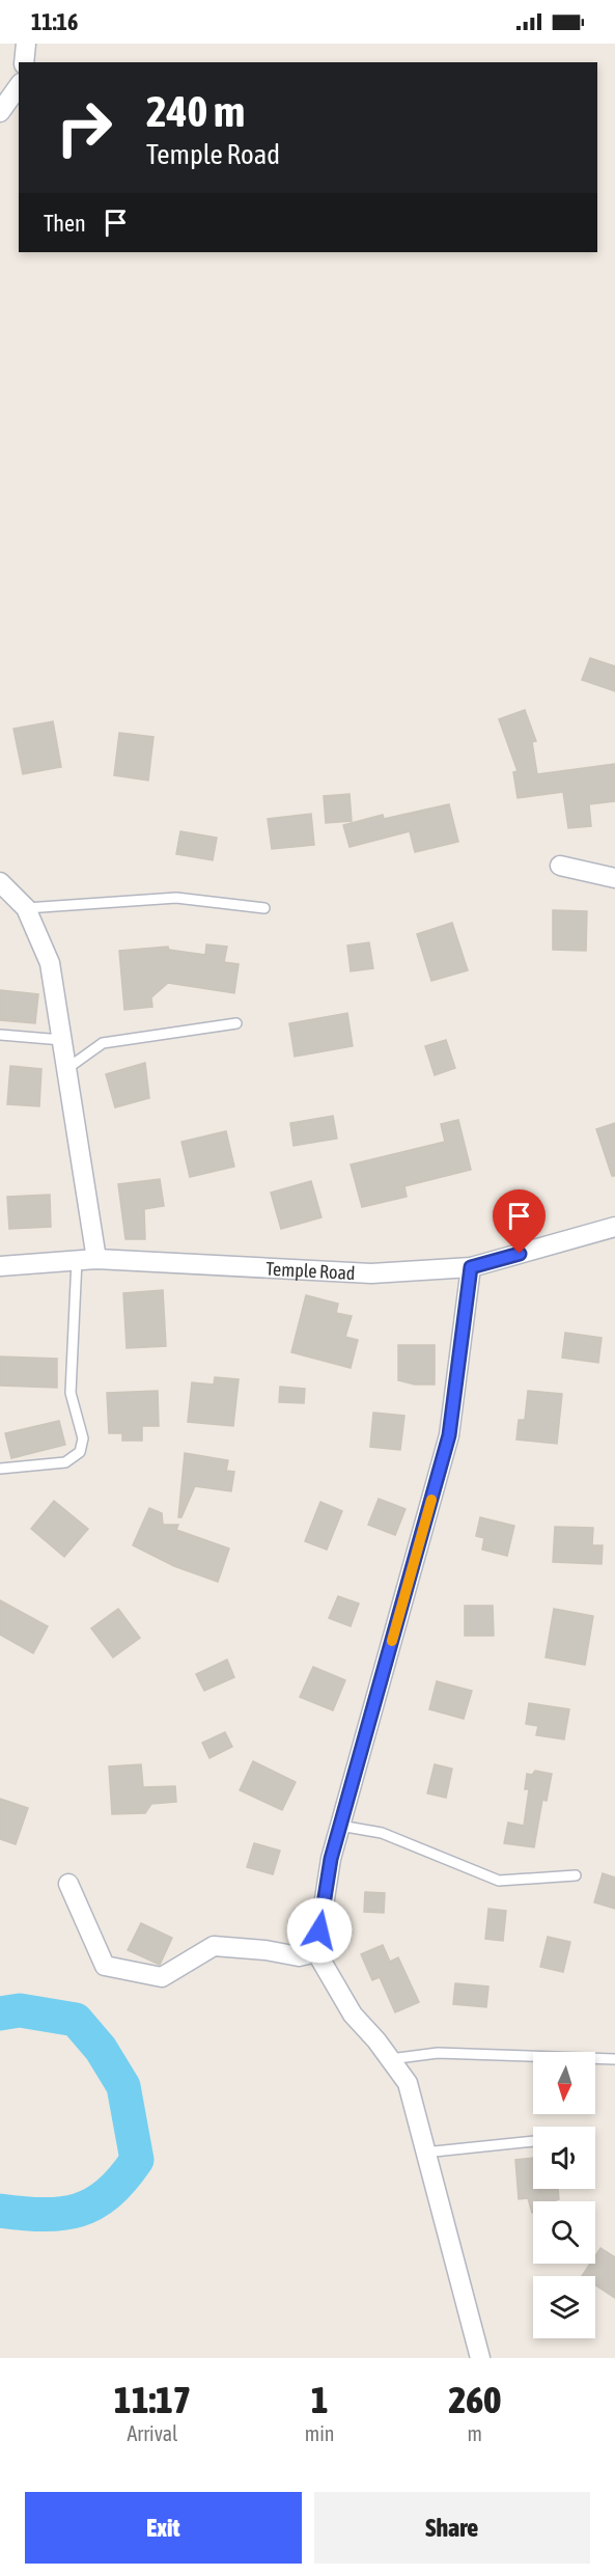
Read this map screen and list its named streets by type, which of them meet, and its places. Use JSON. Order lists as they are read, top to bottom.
{
  "streets": {
    "street": ["Temple Road"]
  },
  "north": "bottom",
  "page": {
    "status": "11:16",
    "turn": ["240 m", "Temple Road"],
    "then": "Then",
    "eta": [
      "11:17",
      "Arrival",
      "1",
      "min",
      "260",
      "m"
    ],
    "buttons": ["Exit", "Share"]
  }
}
